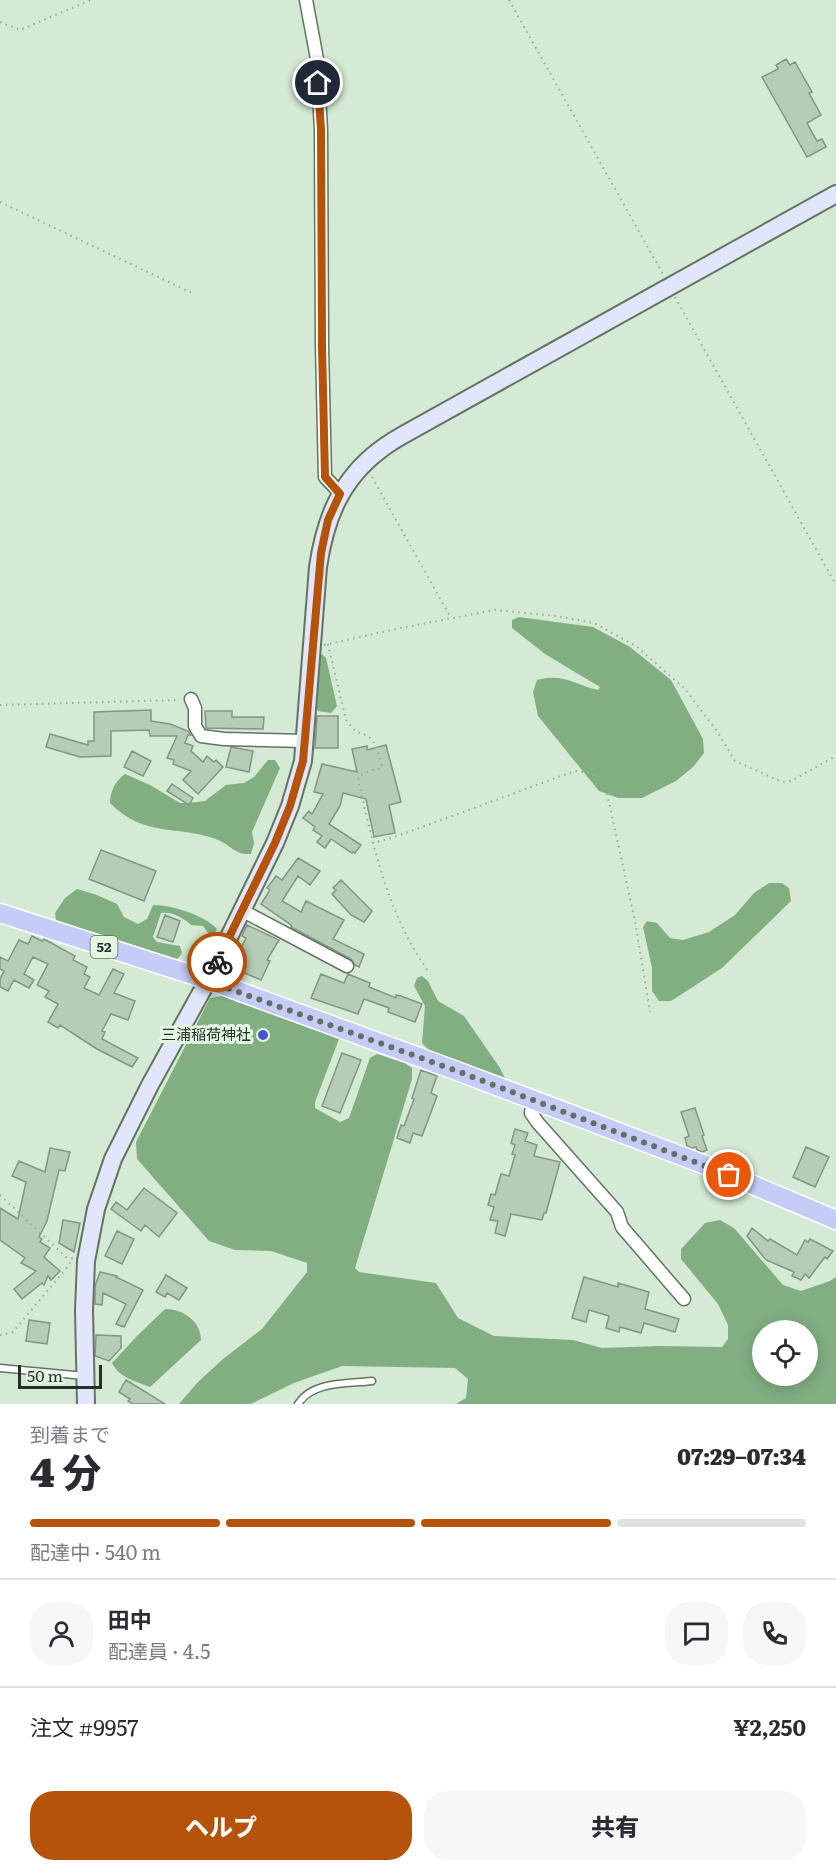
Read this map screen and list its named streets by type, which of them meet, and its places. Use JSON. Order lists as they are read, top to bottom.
{
  "streets": {
    "main road": ["52"]
  },
  "places": ["三浦稲荷神社"],
  "scale_bar": "50 m",
  "page": {
    "scale": "50 m",
    "heading": ["4 分", "到着まで", "07:29–07:34"],
    "panel": [
      "田中",
      "配達員 · 4.5",
      "注文 #9957",
      "¥2,250"
    ],
    "bar": "配達中 · 540 m",
    "buttons": ["ヘルプ", "共有"]
  }
}
